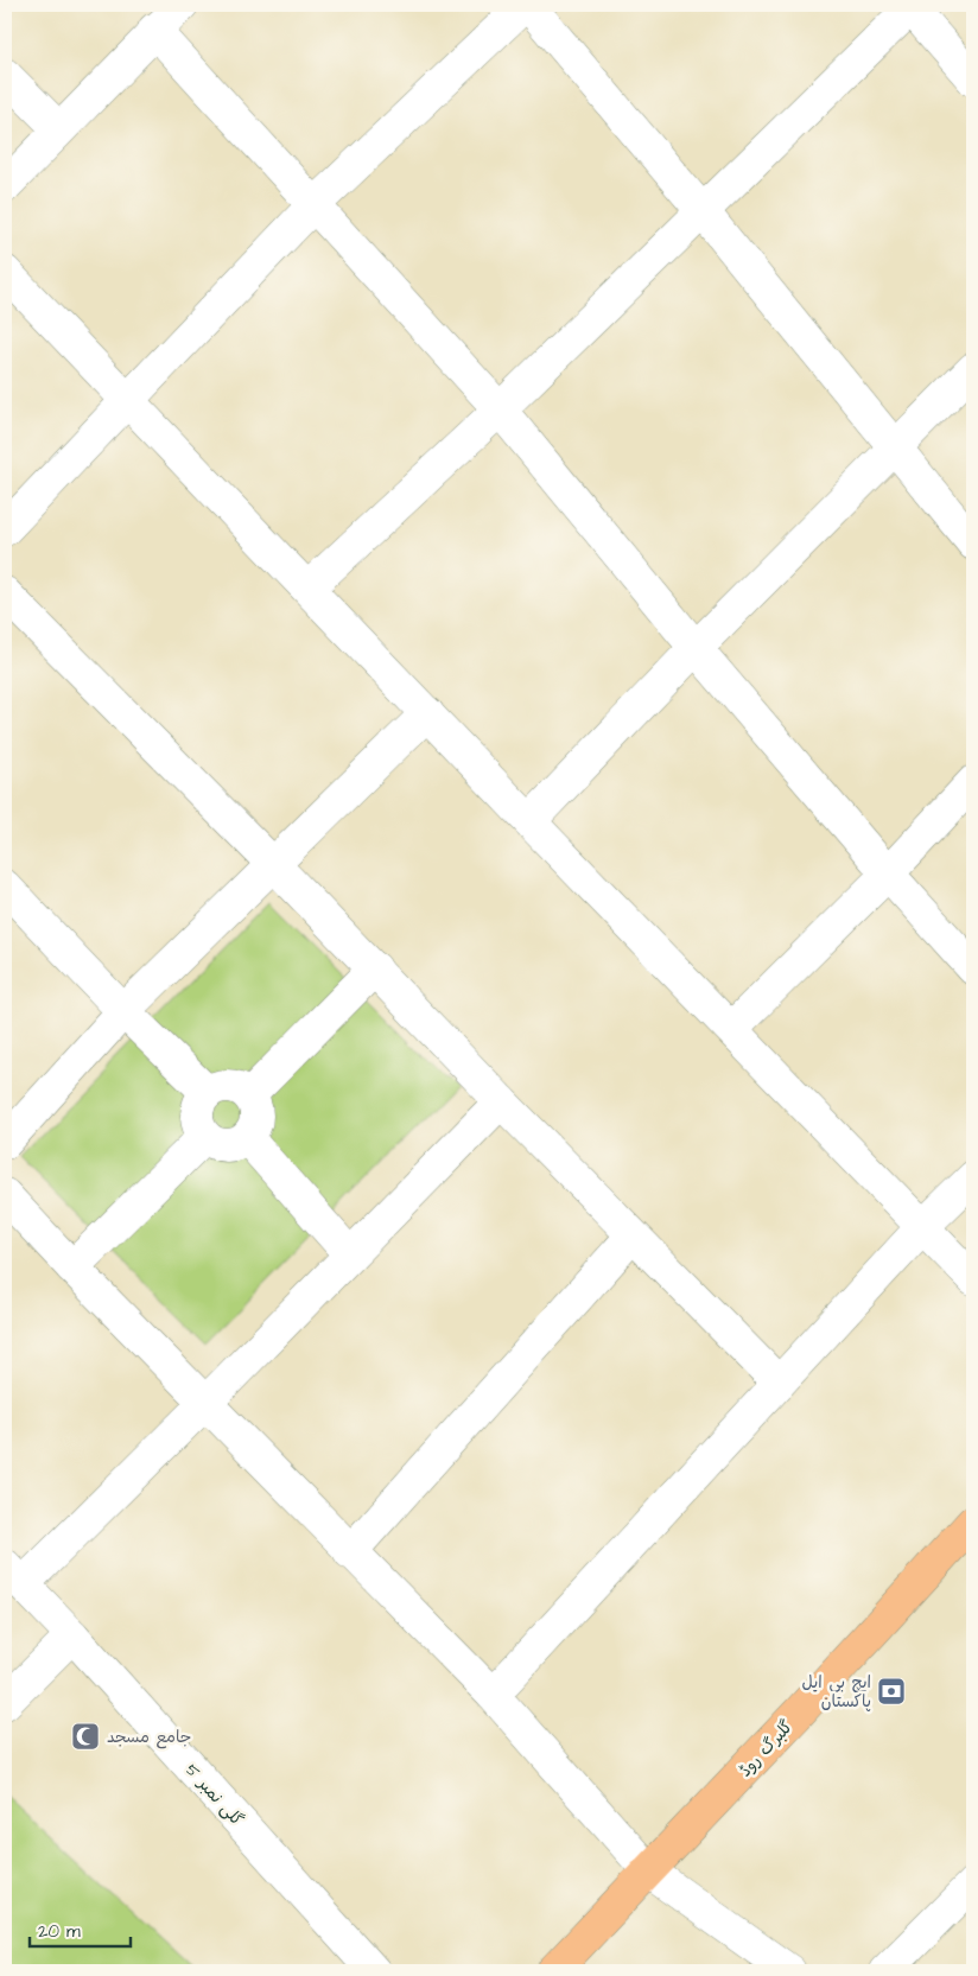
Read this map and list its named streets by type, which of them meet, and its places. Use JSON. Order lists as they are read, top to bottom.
{
  "streets": {
    "main road": ["گلبرگ روڈ"],
    "street": ["گلی نمبر 5"]
  },
  "places": {
    "bank": ["ایچ بی ایل پاکستان"],
    "mosque": ["جامع مسجد"]
  },
  "scale_bar": "20 m"
}
